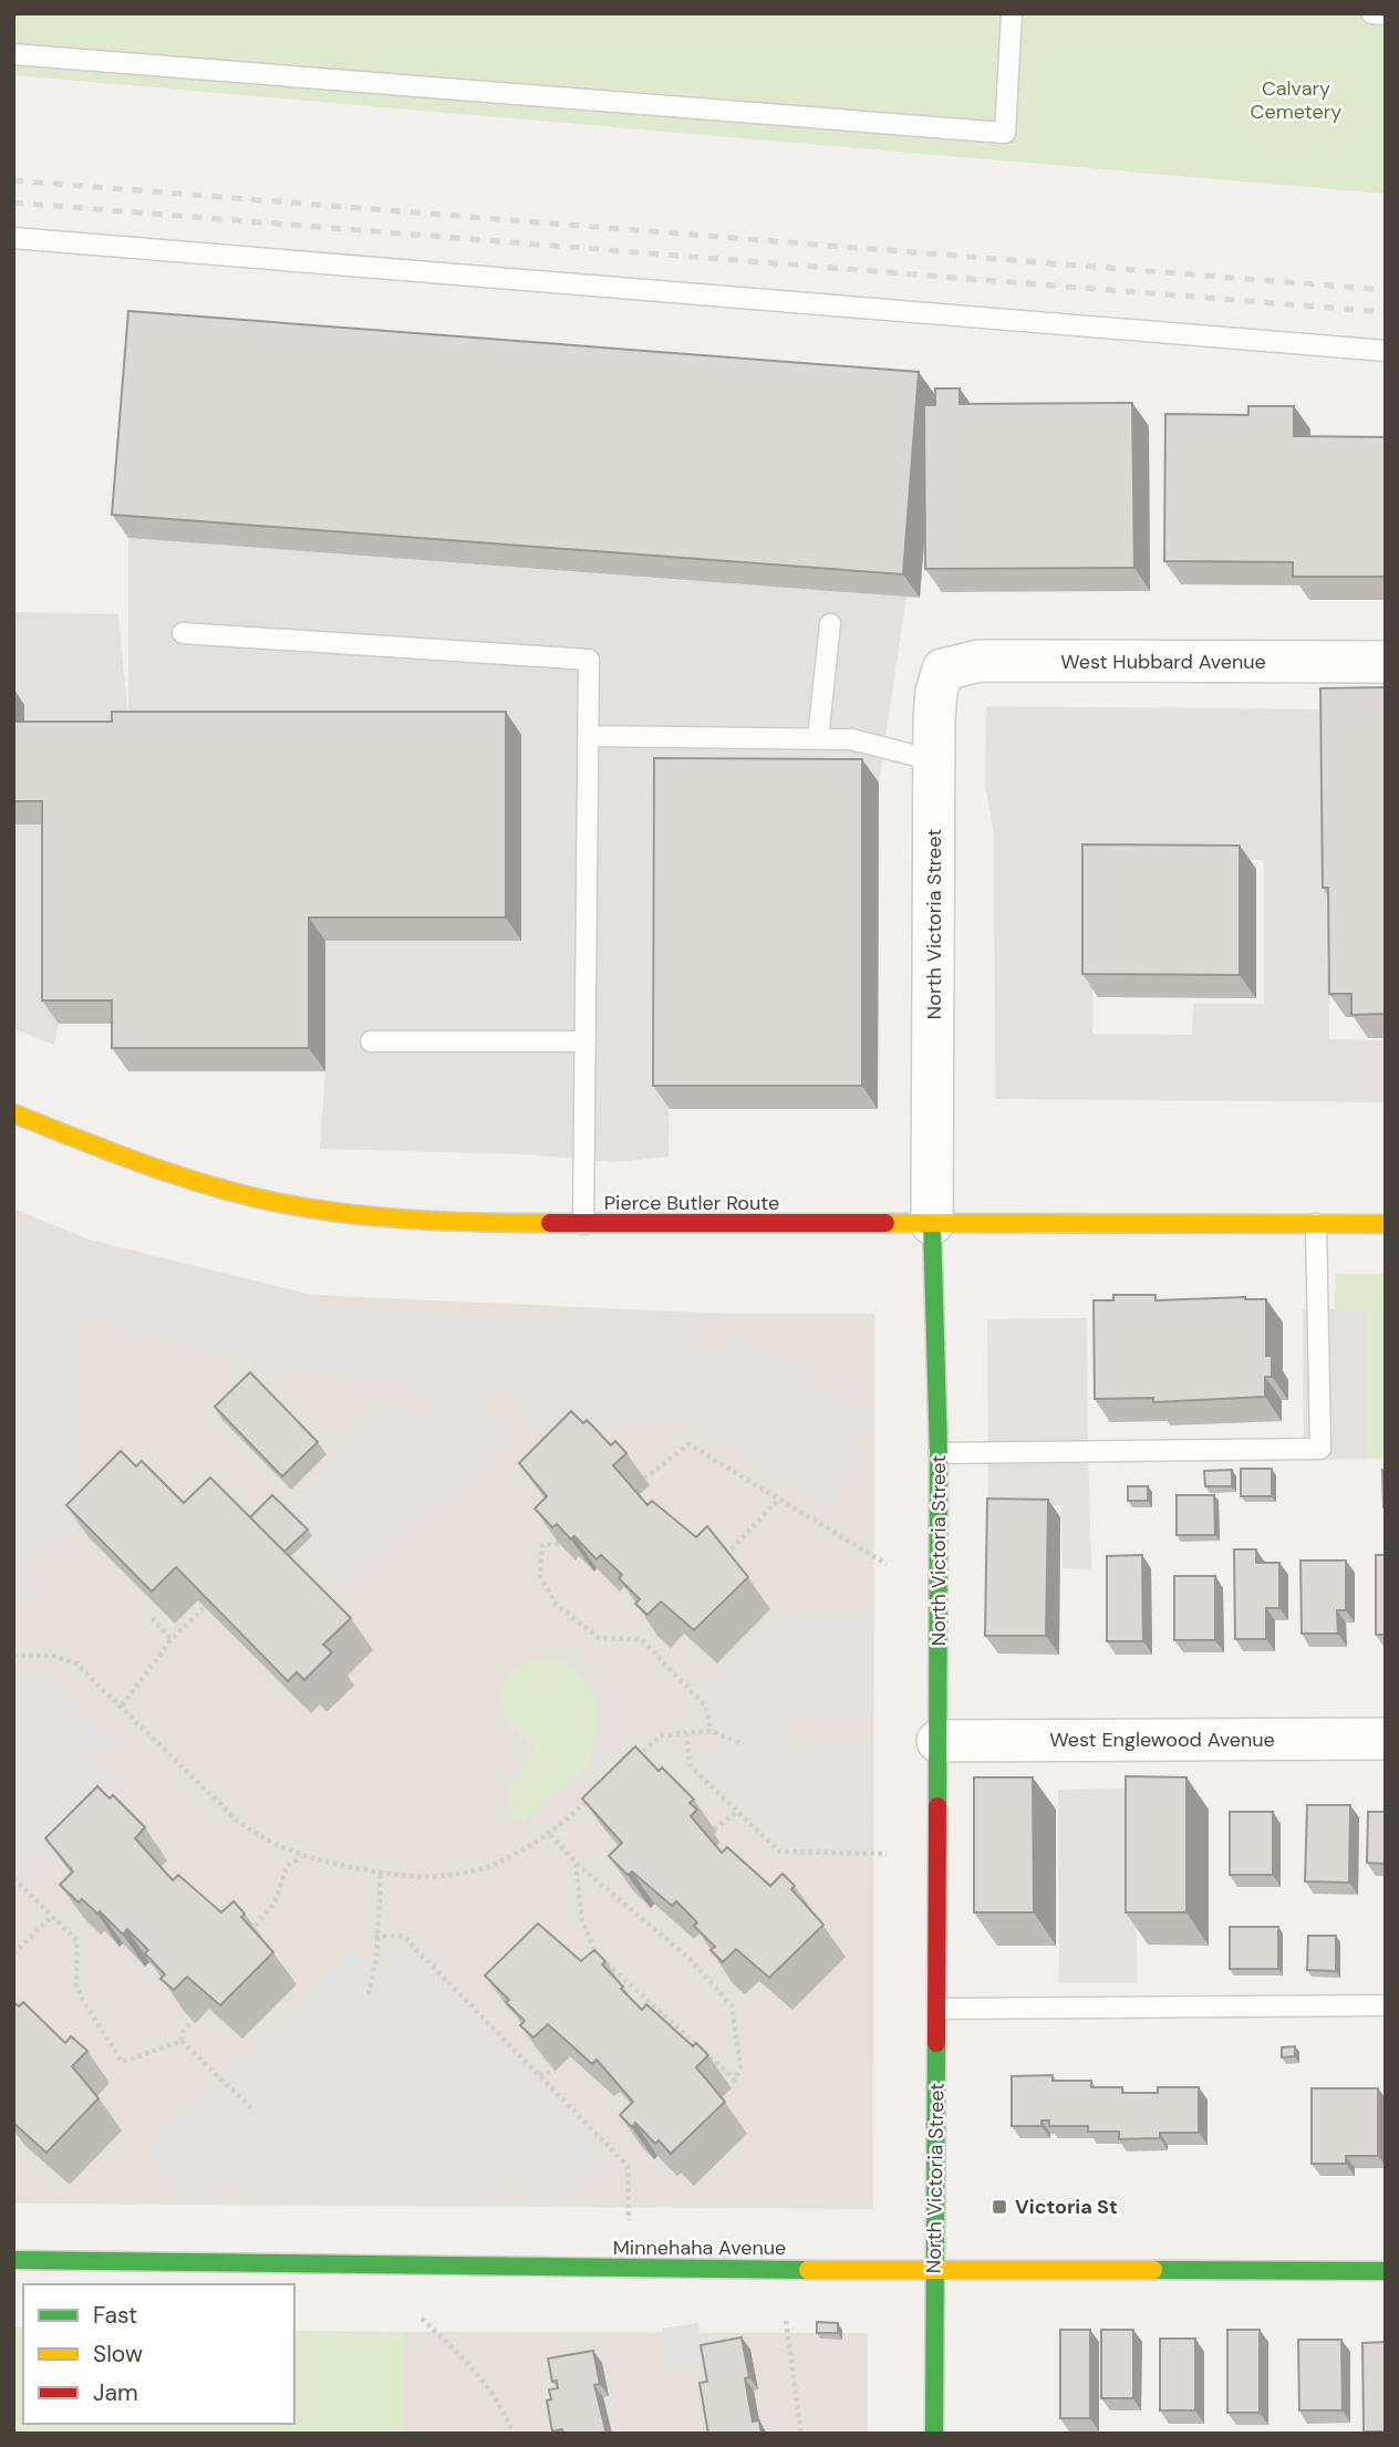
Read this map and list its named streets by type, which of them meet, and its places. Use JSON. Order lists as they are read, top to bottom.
{
  "streets": {
    "street": [
      "West Hubbard Avenue",
      "North Victoria Street",
      "Pierce Butler Route",
      "West Englewood Avenue",
      "Minnehaha Avenue"
    ]
  },
  "crossings": [
    ["West Hubbard Avenue", "North Victoria Street"],
    ["North Victoria Street", "Pierce Butler Route"],
    ["North Victoria Street", "West Englewood Avenue"],
    ["North Victoria Street", "Minnehaha Avenue"]
  ],
  "parks": ["Calvary Cemetery"],
  "places": {
    "transit": ["Victoria St"]
  },
  "legend": ["Fast", "Slow", "Jam"]
}
